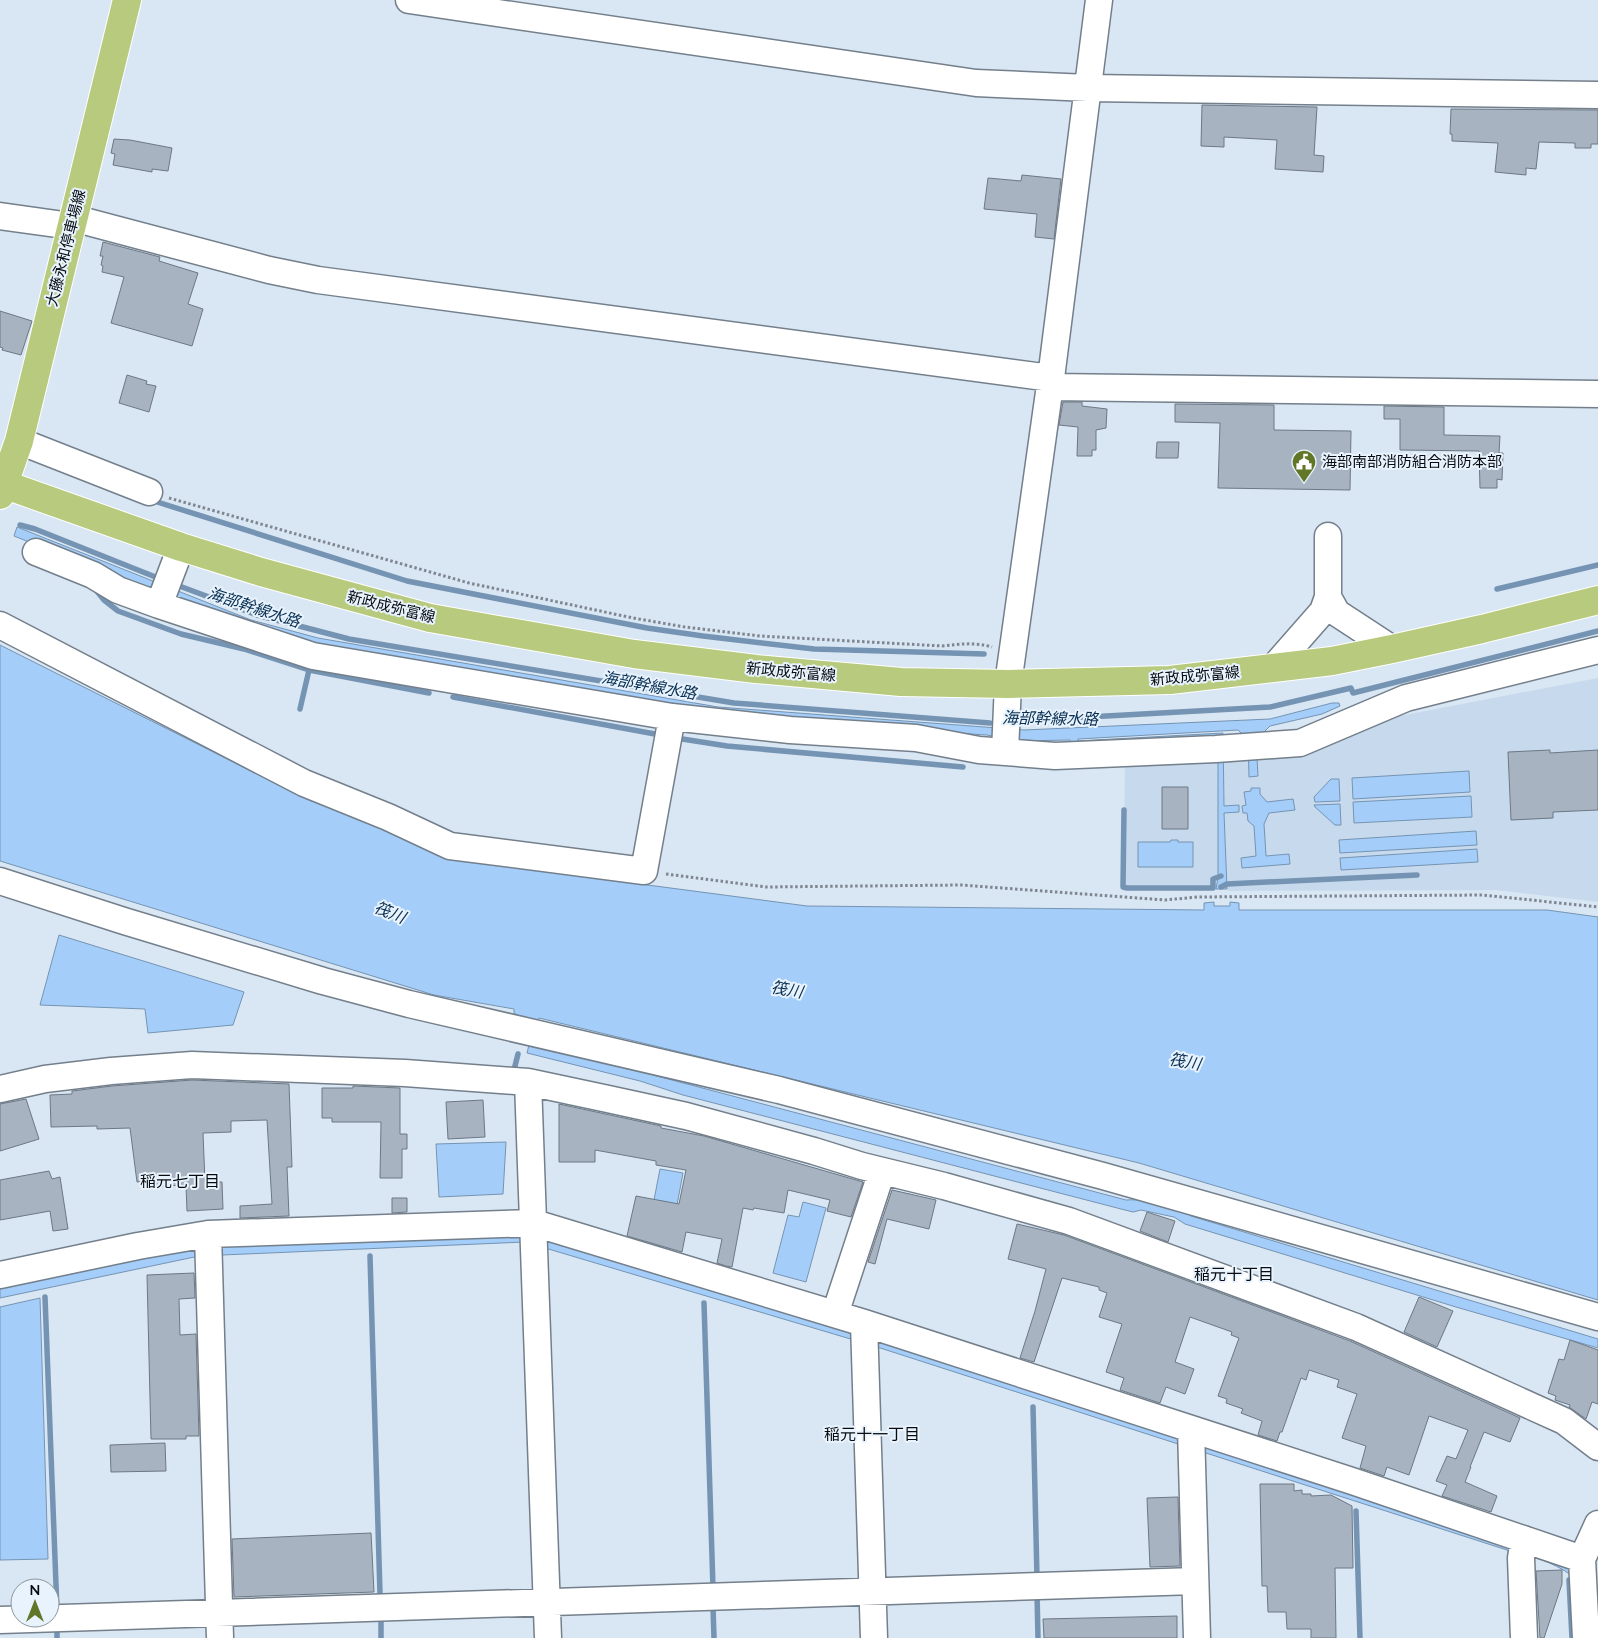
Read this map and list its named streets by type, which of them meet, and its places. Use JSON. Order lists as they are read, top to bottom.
{
  "streets": {
    "main road": ["大藤永和停車場線", "新政成弥富線"]
  },
  "crossings": [
    ["大藤永和停車場線", "新政成弥富線"]
  ],
  "districts": ["稲元七丁目", "稲元十丁目", "稲元十一丁目"],
  "water": ["海部幹線水路", "筏川"],
  "places": {
    "public building": ["海部南部消防組合消防本部"]
  },
  "north": "top"
}
